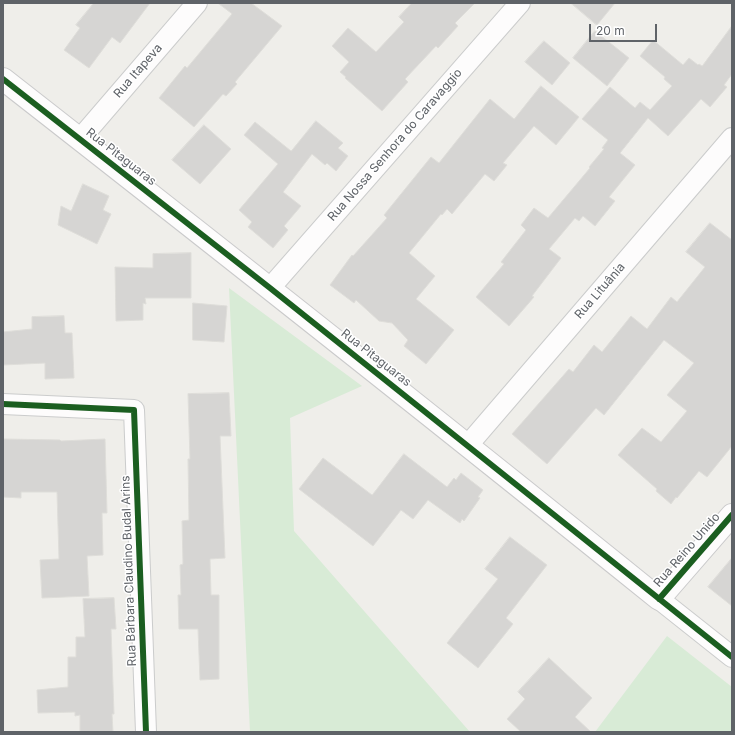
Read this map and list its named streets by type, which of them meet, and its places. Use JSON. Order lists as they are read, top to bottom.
{
  "streets": {
    "street": [
      "Rua Itapeva",
      "Rua Nossa Senhora do Caravaggio",
      "Rua Pitaguaras",
      "Rua Lituânia",
      "Rua Reino Unido",
      "Rua Bárbara Claudino Budal Arins"
    ]
  },
  "crossings": [
    ["Rua Itapeva", "Rua Pitaguaras"],
    ["Rua Nossa Senhora do Caravaggio", "Rua Pitaguaras"],
    ["Rua Pitaguaras", "Rua Lituânia"],
    ["Rua Pitaguaras", "Rua Reino Unido"]
  ],
  "scale_bar": "20 m"
}
